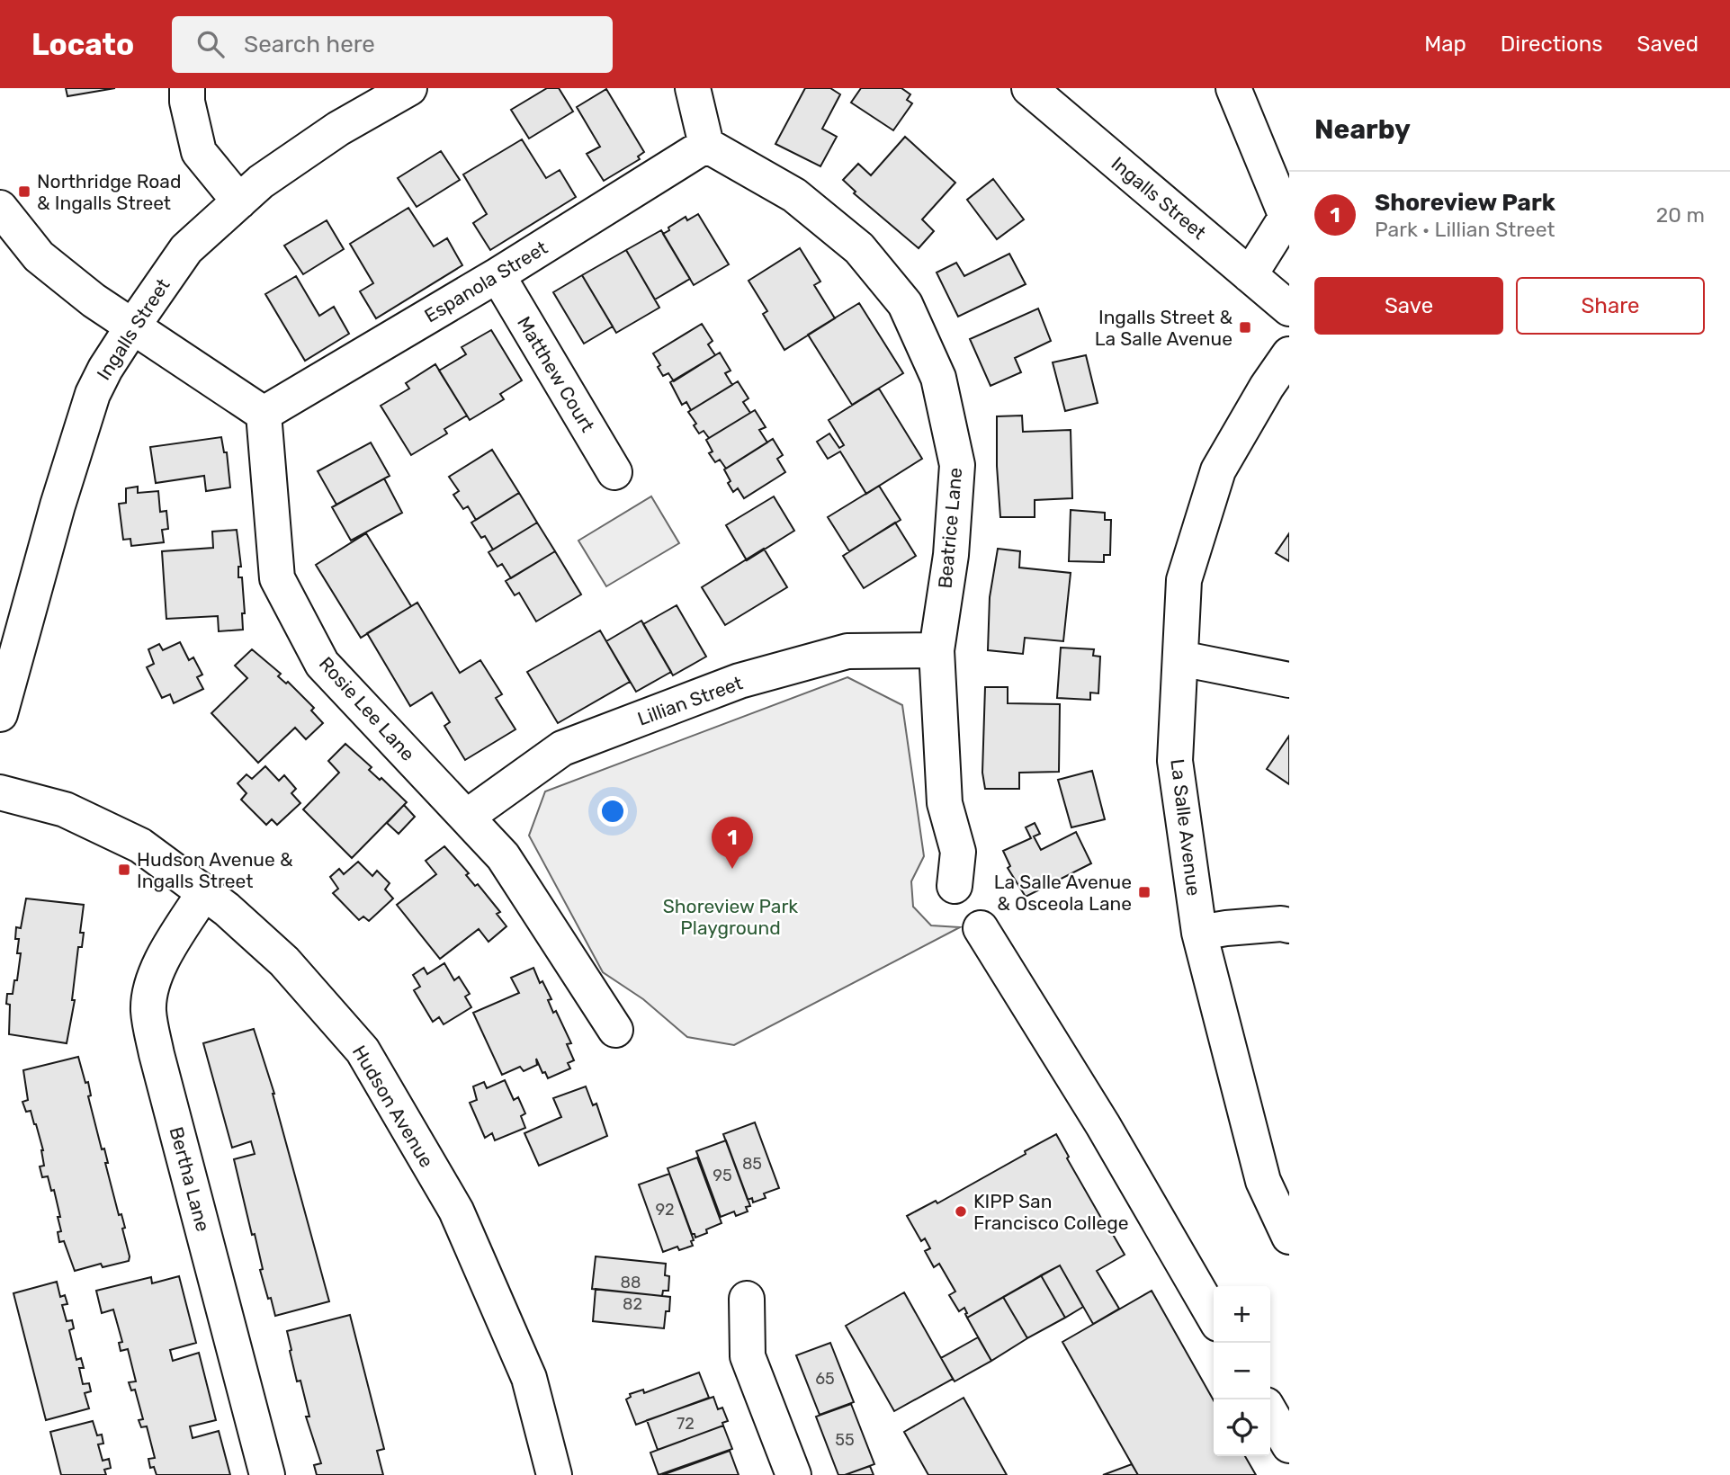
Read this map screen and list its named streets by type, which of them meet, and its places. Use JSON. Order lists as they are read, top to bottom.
{
  "streets": {
    "street": [
      "Ingalls Street",
      "Espanola Street",
      "Matthew Court",
      "Beatrice Lane",
      "Lillian Street",
      "Rosie Lee Lane",
      "La Salle Avenue",
      "Hudson Avenue",
      "Bertha Lane"
    ]
  },
  "crossings": [
    ["Espanola Street", "Matthew Court"],
    ["Espanola Street", "Beatrice Lane"],
    ["Espanola Street", "Rosie Lee Lane"],
    ["Beatrice Lane", "Lillian Street"],
    ["Lillian Street", "Rosie Lee Lane"],
    ["Hudson Avenue", "Bertha Lane"]
  ],
  "parks": ["Shoreview Park Playground"],
  "places": {
    "transit": [
      "Northridge Road & Ingalls Street",
      "Ingalls Street & La Salle Avenue",
      "Hudson Avenue & Ingalls Street",
      "La Salle Avenue & Osceola Lane"
    ],
    "other": ["KIPP San Francisco College"]
  },
  "house_numbers": [
    "85",
    "95",
    "92",
    "88",
    "82",
    "65",
    "72",
    "55"
  ],
  "page": {
    "header": "Locato",
    "search": "Search here",
    "nav": ["Map", "Directions", "Saved"],
    "heading": "Nearby",
    "list": [
      {
        "mark": "1",
        "name": "Shoreview Park",
        "note": "Park · Lillian Street",
        "value": "20 m"
      }
    ],
    "buttons": ["Save", "Share"],
    "pins": "1",
    "map_buttons": ["+", "−"]
  }
}
